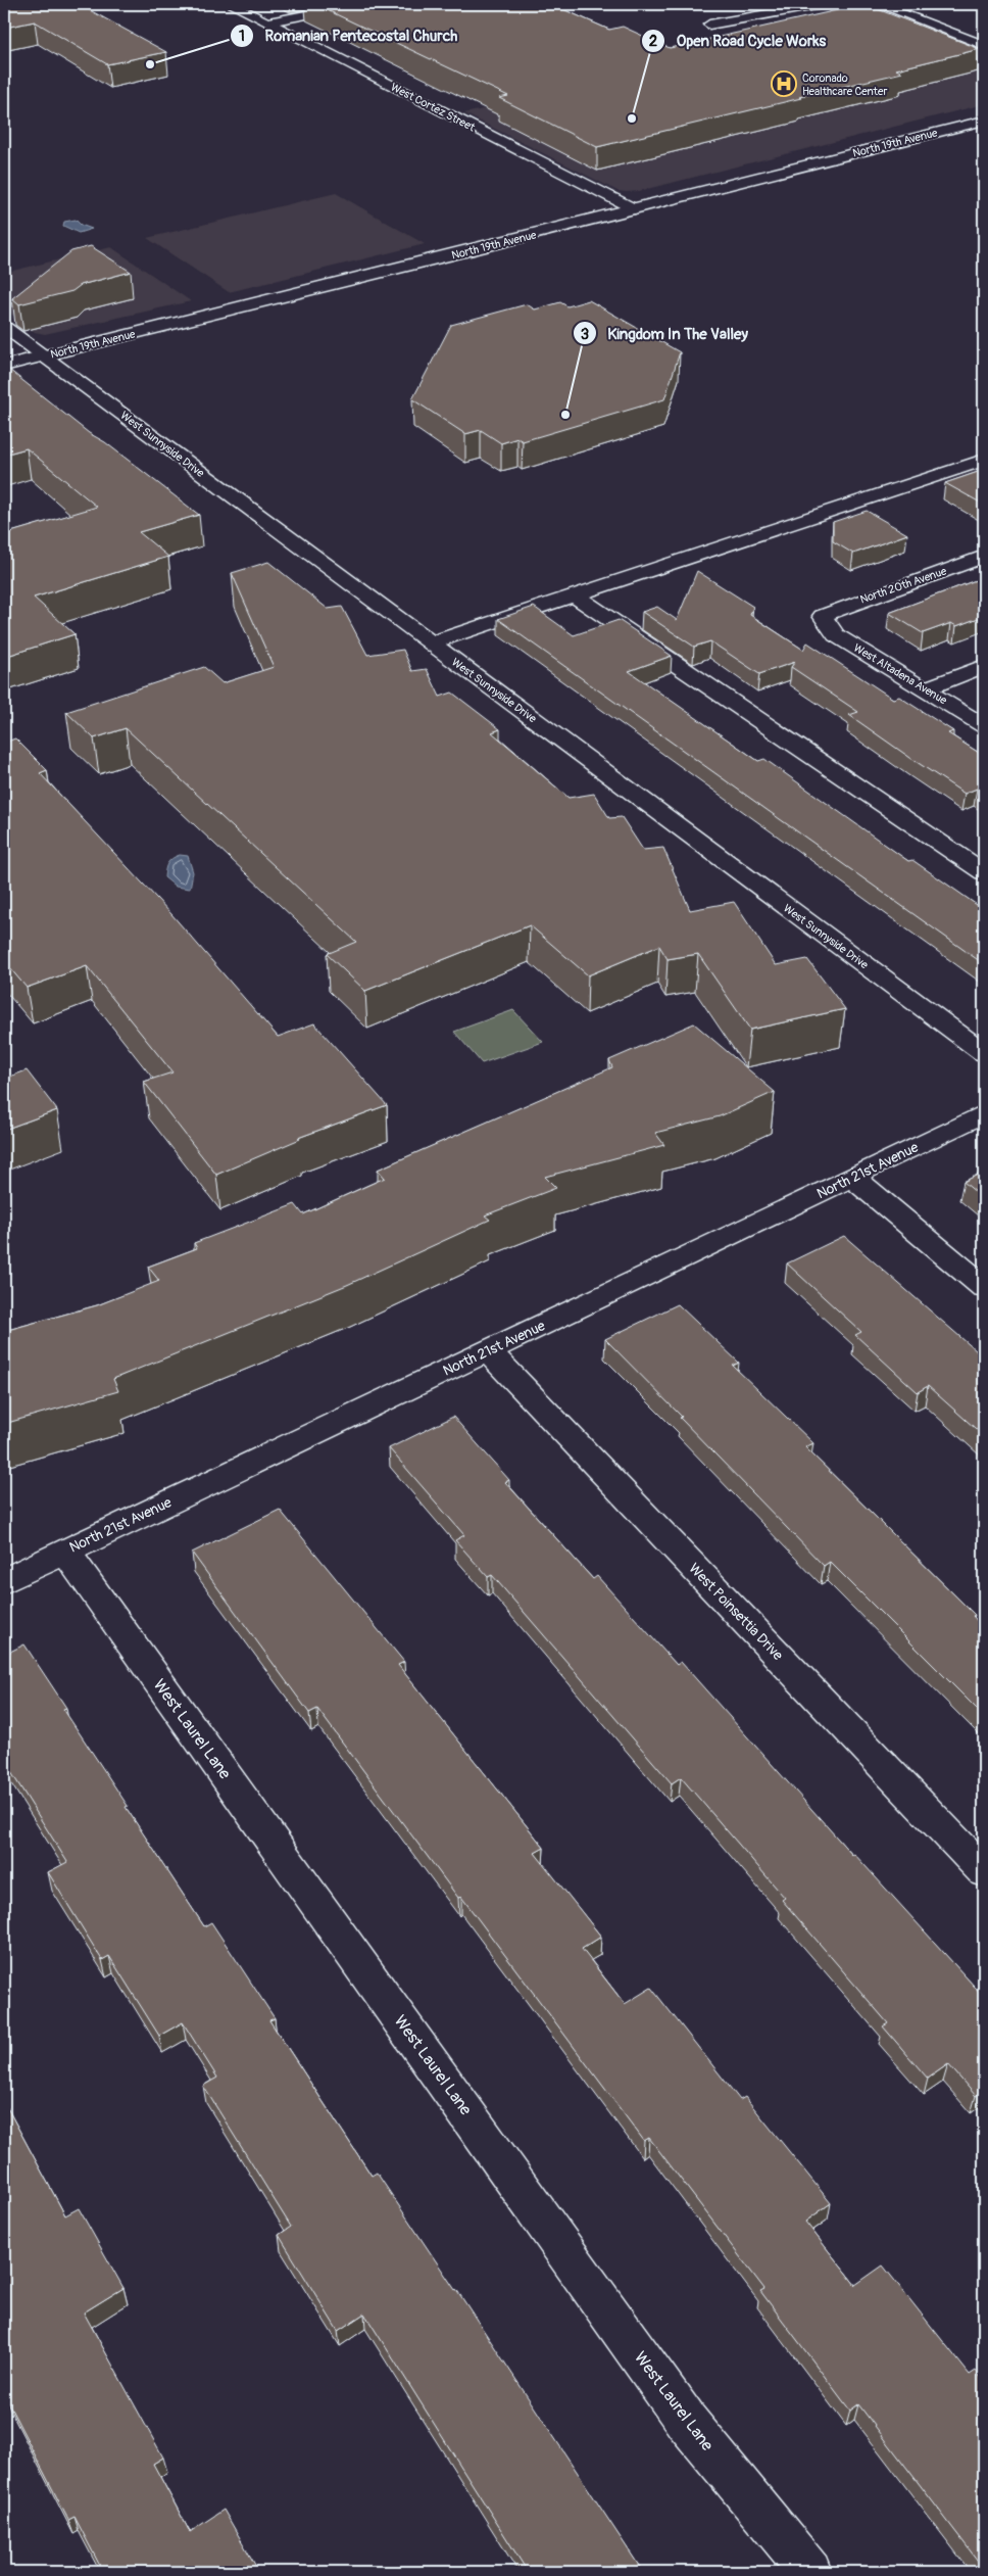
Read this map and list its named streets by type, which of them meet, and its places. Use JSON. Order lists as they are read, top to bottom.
{
  "streets": {
    "street": [
      "West Cortez Street",
      "North 19th Avenue",
      "West Sunnyside Drive",
      "North 20th Avenue",
      "West Altadena Avenue",
      "North 21st Avenue",
      "West Poinsettia Drive",
      "West Laurel Lane"
    ]
  },
  "crossings": [
    ["West Cortez Street", "North 19th Avenue"],
    ["North 19th Avenue", "West Sunnyside Drive"],
    ["North 20th Avenue", "West Altadena Avenue"],
    ["North 21st Avenue", "West Poinsettia Drive"],
    ["North 21st Avenue", "West Laurel Lane"]
  ],
  "places": {
    "other": ["Romanian Pentecostal Church", "Open Road Cycle Works", "Kingdom In The Valley"],
    "hospital": ["Coronado Healthcare Center"]
  }
}
